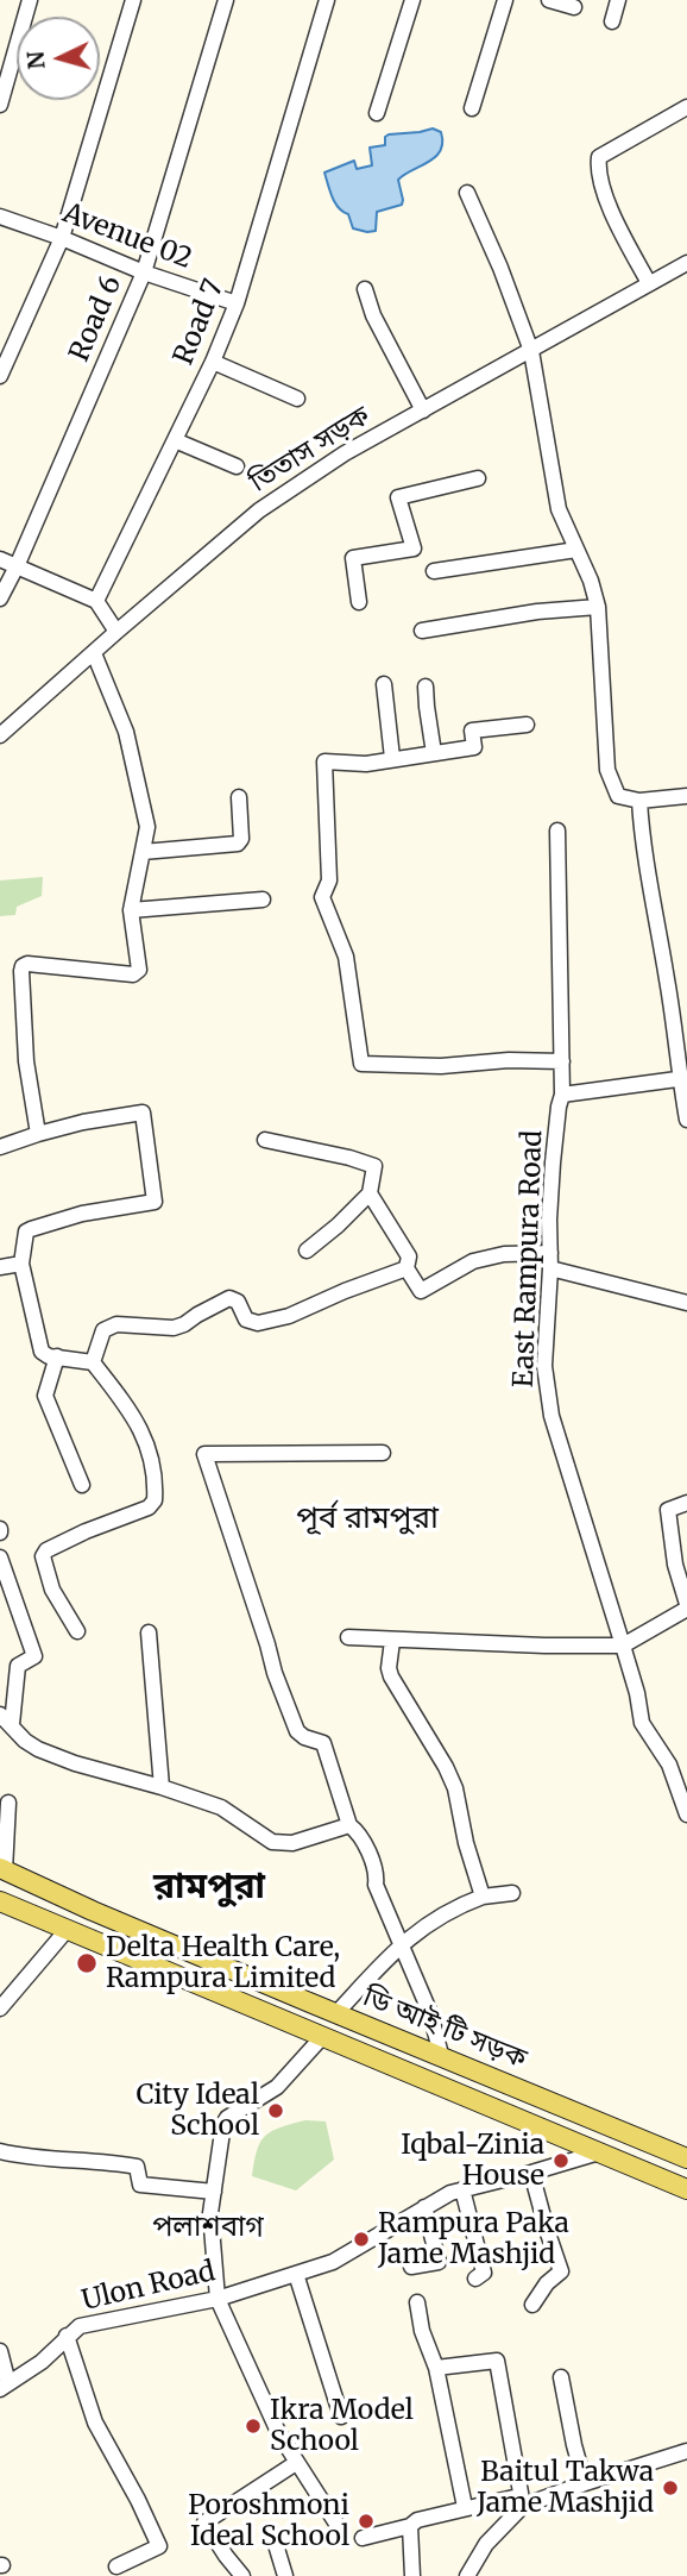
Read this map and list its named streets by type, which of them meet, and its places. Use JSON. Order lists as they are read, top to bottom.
{
  "streets": {
    "main road": ["ডি আই টি সড়ক"],
    "street": [
      "Avenue 02",
      "Road 6",
      "Road 7",
      "তিতাস সড়ক",
      "East Rampura Road",
      "Ulon Road"
    ]
  },
  "crossings": [
    ["Avenue 02", "Road 6"],
    ["Avenue 02", "Road 7"],
    ["ডি আই টি সড়ক", "Ulon Road"]
  ],
  "districts": ["পূর্ব রামপুরা", "রামপুরা", "পলাশবাগ"],
  "places": [
    "Delta Health Care, Rampura Limited",
    "City Ideal School",
    "Iqbal-Zinia House",
    "Rampura Paka Jame Mashjid",
    "Ikra Model School",
    "Baitul Takwa Jame Mashjid",
    "Poroshmoni Ideal School"
  ],
  "north": "left"
}
